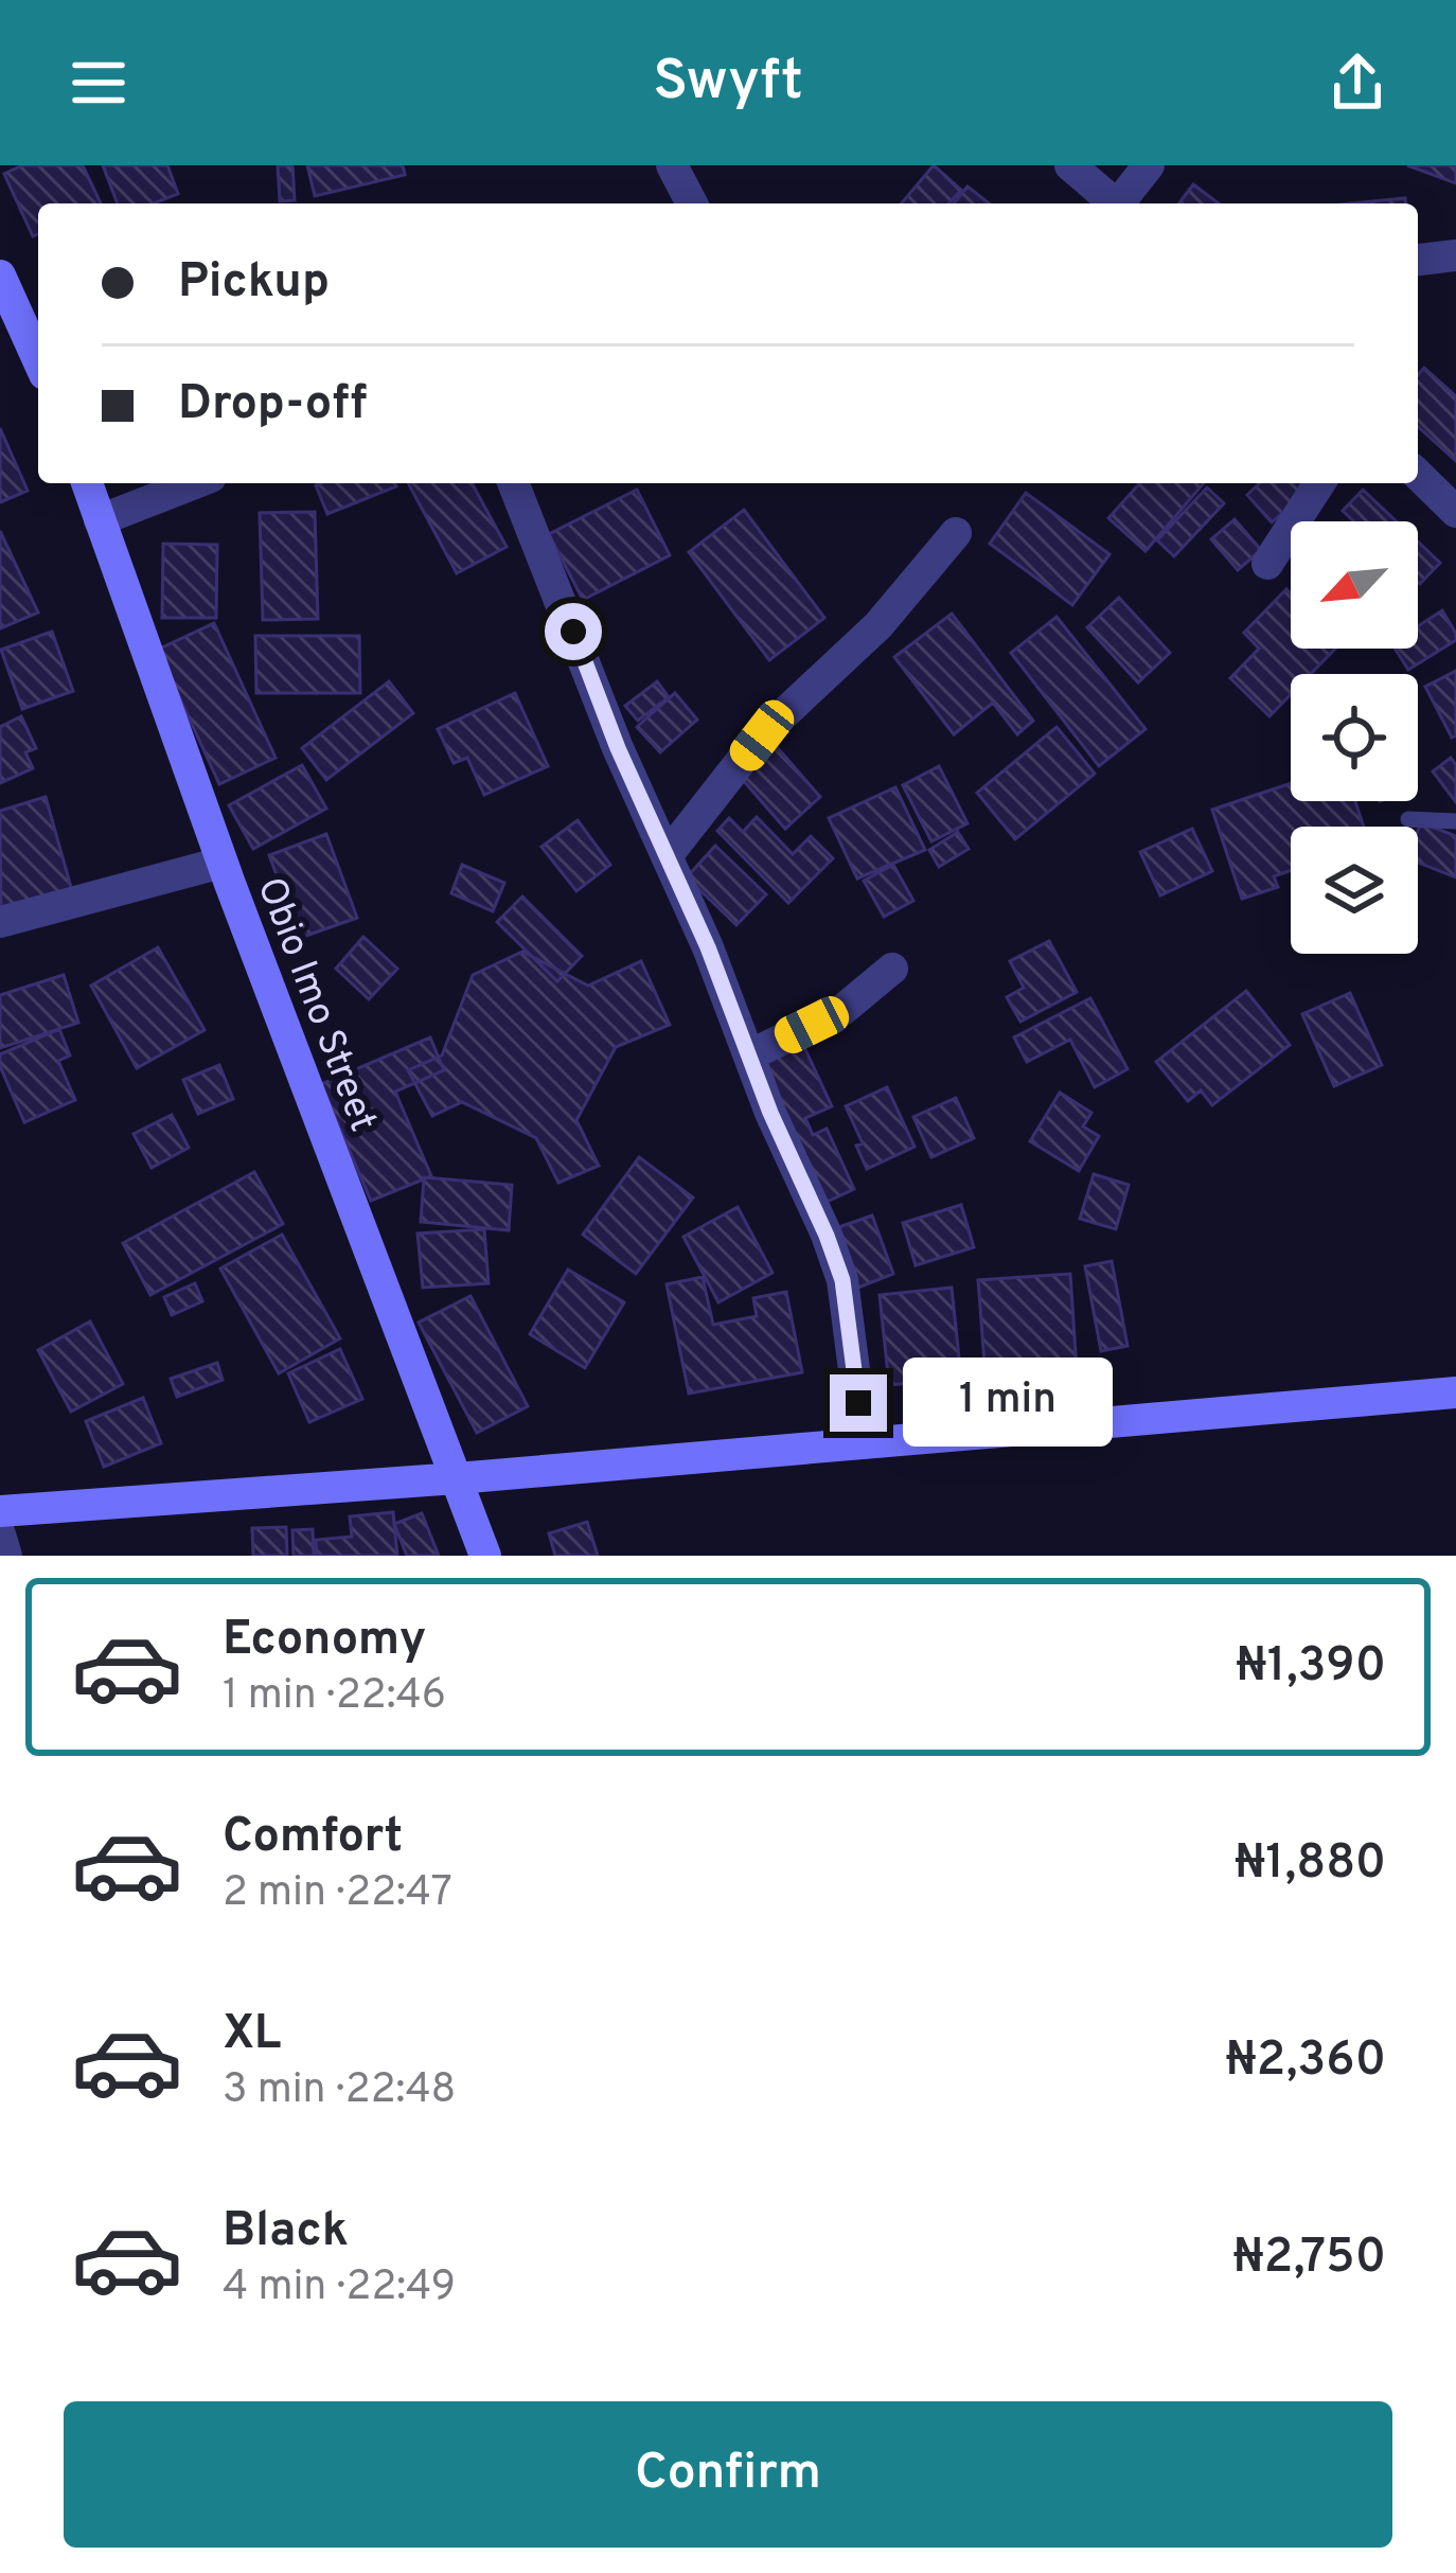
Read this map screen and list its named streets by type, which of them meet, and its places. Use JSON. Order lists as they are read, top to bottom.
{
  "streets": {
    "street": ["Obio Imo Street"]
  },
  "north": "bottom left",
  "page": {
    "header": "Swyft",
    "banner": ["Pickup", "Drop-off"],
    "bubble": "1 min",
    "list": [
      {
        "name": "Economy",
        "note": "1 min · 22:46",
        "value": "₦1,390"
      },
      {
        "name": "Comfort",
        "note": "2 min · 22:47",
        "value": "₦1,880"
      },
      {
        "name": "XL",
        "note": "3 min · 22:48",
        "value": "₦2,360"
      },
      {
        "name": "Black",
        "note": "4 min · 22:49",
        "value": "₦2,750"
      }
    ],
    "buttons": "Confirm"
  }
}
